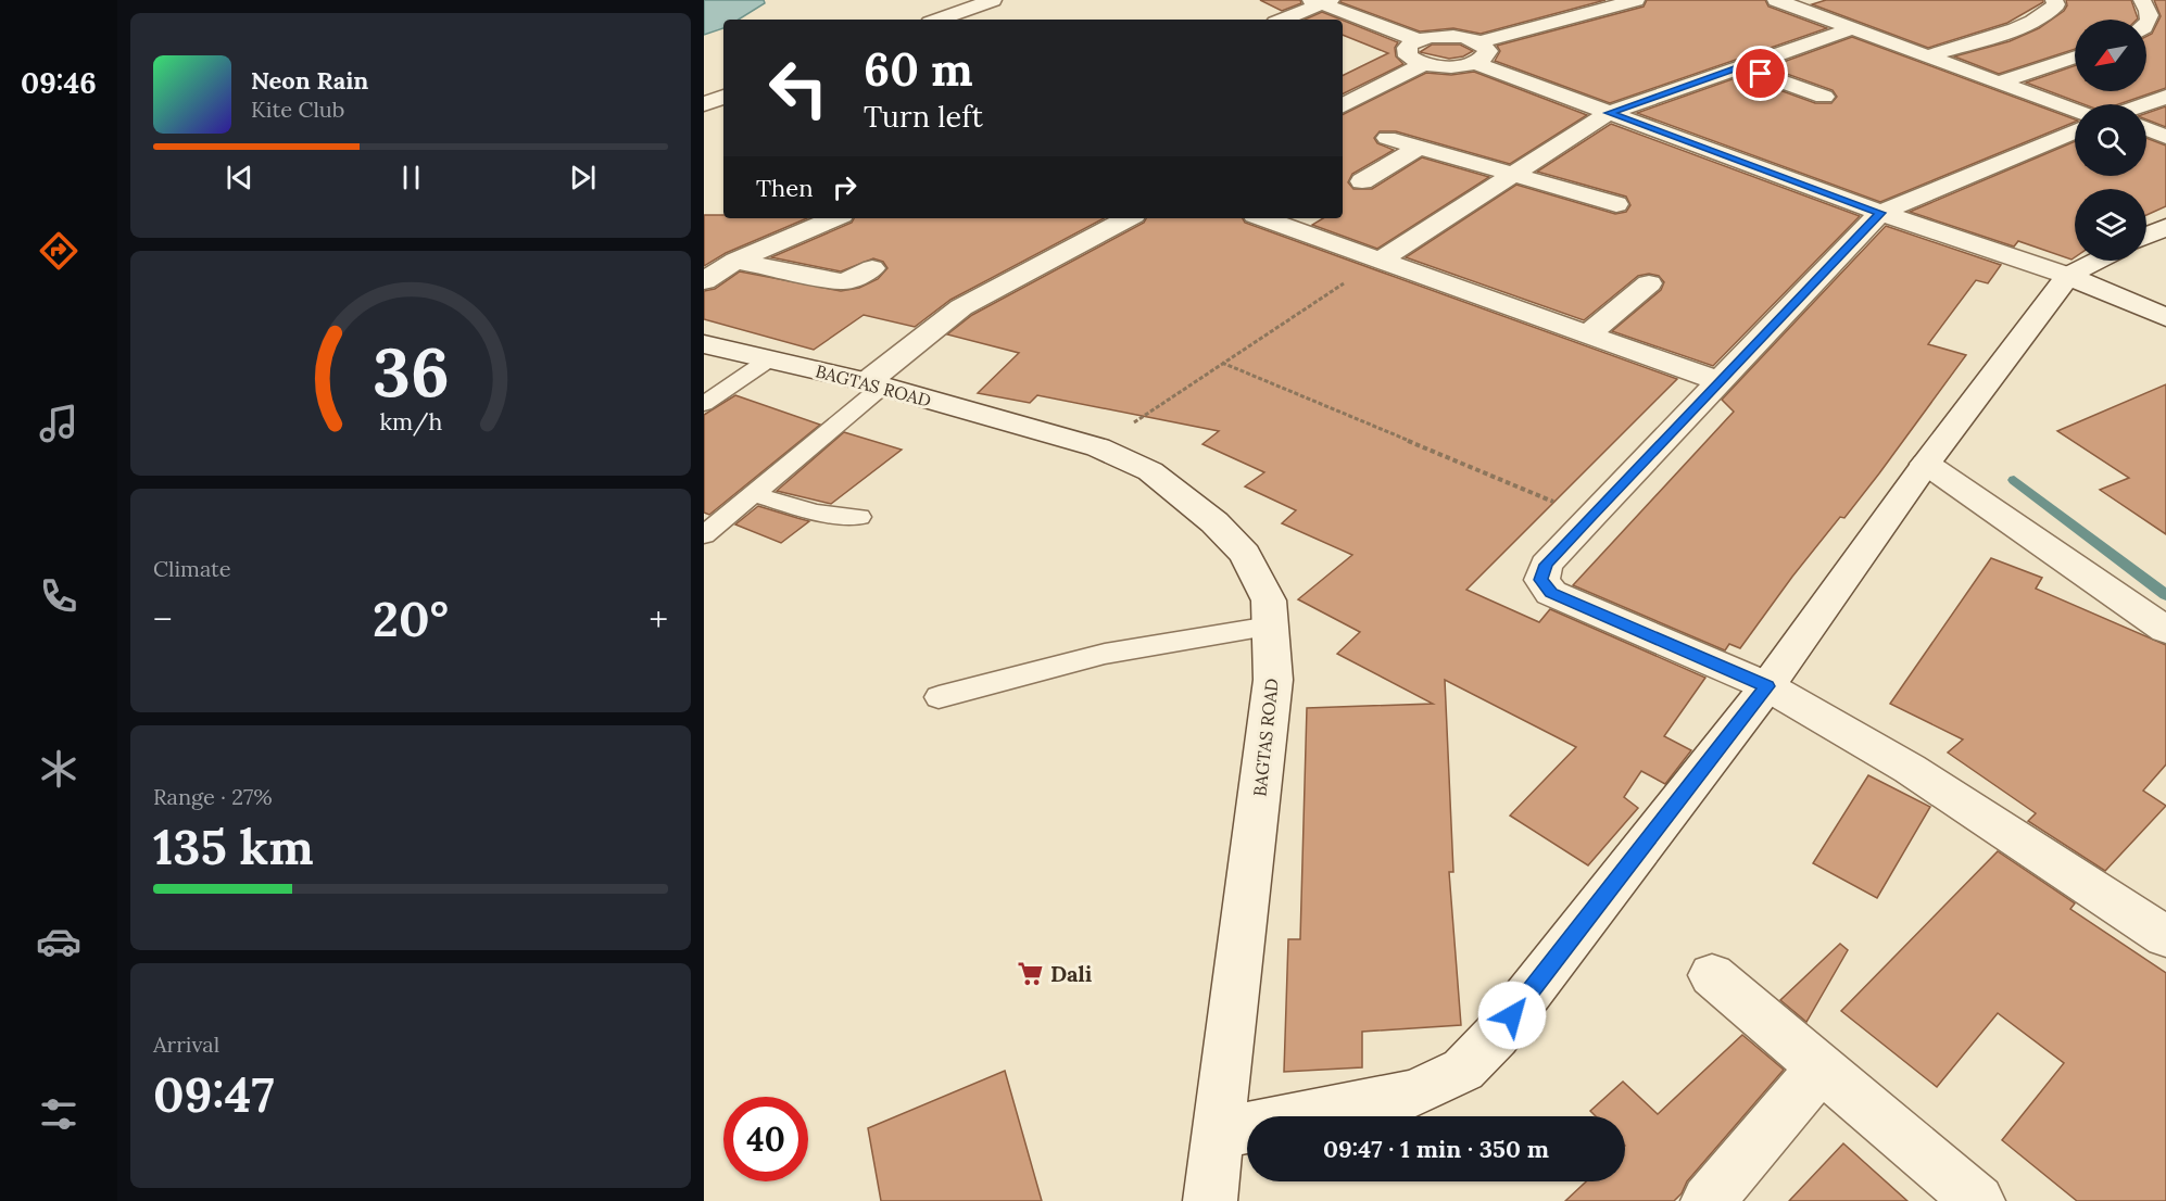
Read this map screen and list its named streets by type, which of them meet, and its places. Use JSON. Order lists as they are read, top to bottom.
{
  "streets": {
    "street": ["BAGTAS ROAD"]
  },
  "places": {
    "supermarket": ["Dali"]
  },
  "north": "bottom left",
  "page": {
    "tabs": "09:46",
    "turn": ["60 m", "Turn left"],
    "song": ["Neon Rain", "Kite Club"],
    "then": "Then",
    "tile": [
      "Climate",
      ["Range · 27%", "135 km"],
      ["Arrival", "09:47"]
    ],
    "heat": ["−", "20°", "+"],
    "limit": "40",
    "trip": "09:47 · 1 min · 350 m",
    "gauge": ["36", "km/h"]
  }
}
